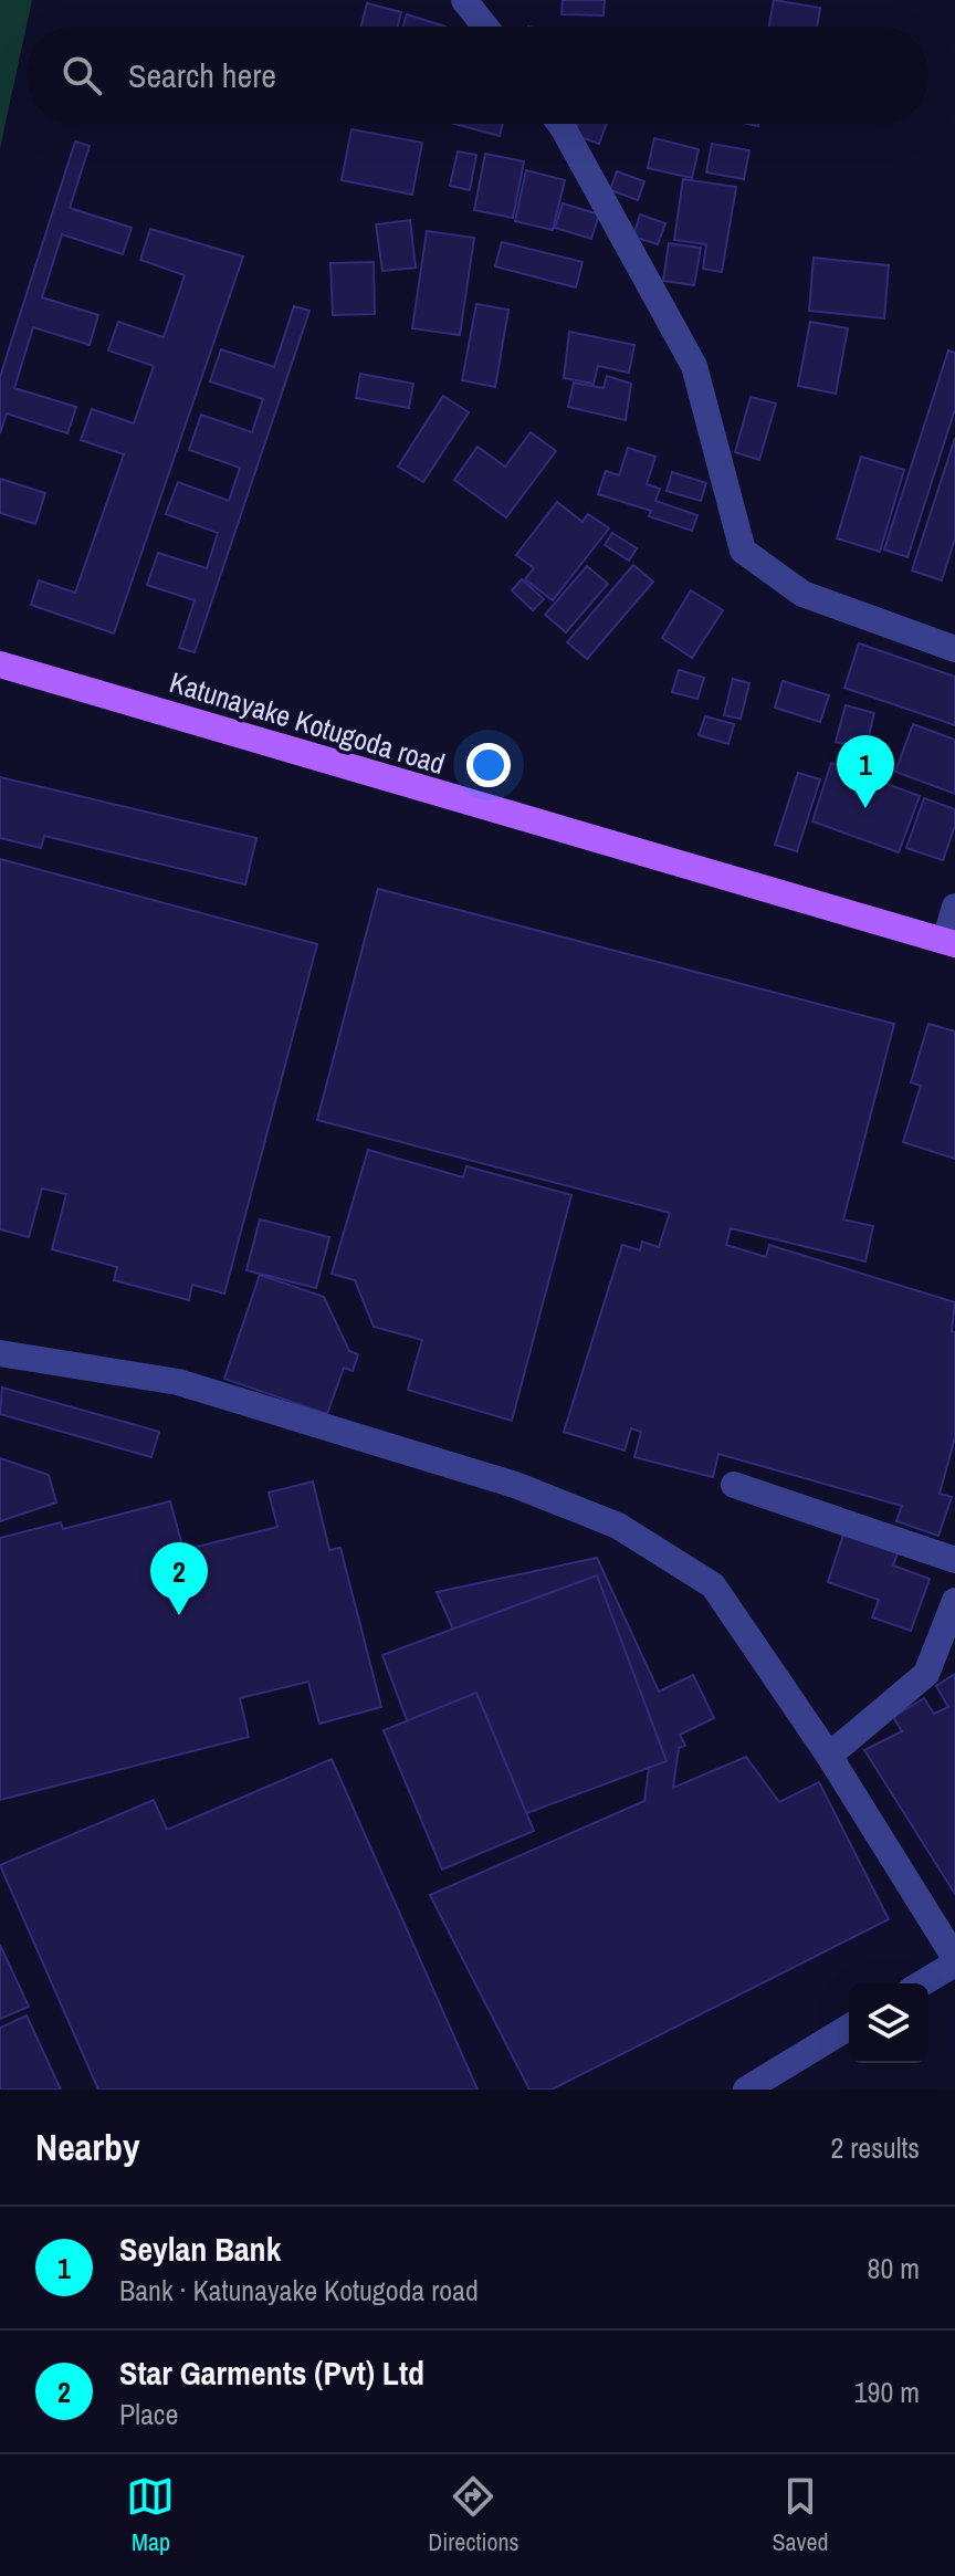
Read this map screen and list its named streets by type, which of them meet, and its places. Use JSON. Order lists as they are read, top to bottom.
{
  "streets": {
    "main road": ["Katunayake Kotugoda road"]
  },
  "page": {
    "search": "Search here",
    "pins": ["1", "2"],
    "heading": ["Nearby", "2 results"],
    "list": [
      {
        "mark": "1",
        "name": "Seylan Bank",
        "note": "Bank · Katunayake Kotugoda road",
        "value": "80 m"
      },
      {
        "mark": "2",
        "name": "Star Garments (Pvt) Ltd",
        "note": "Place",
        "value": "190 m"
      }
    ],
    "nav": ["Map", "Directions", "Saved"]
  }
}
